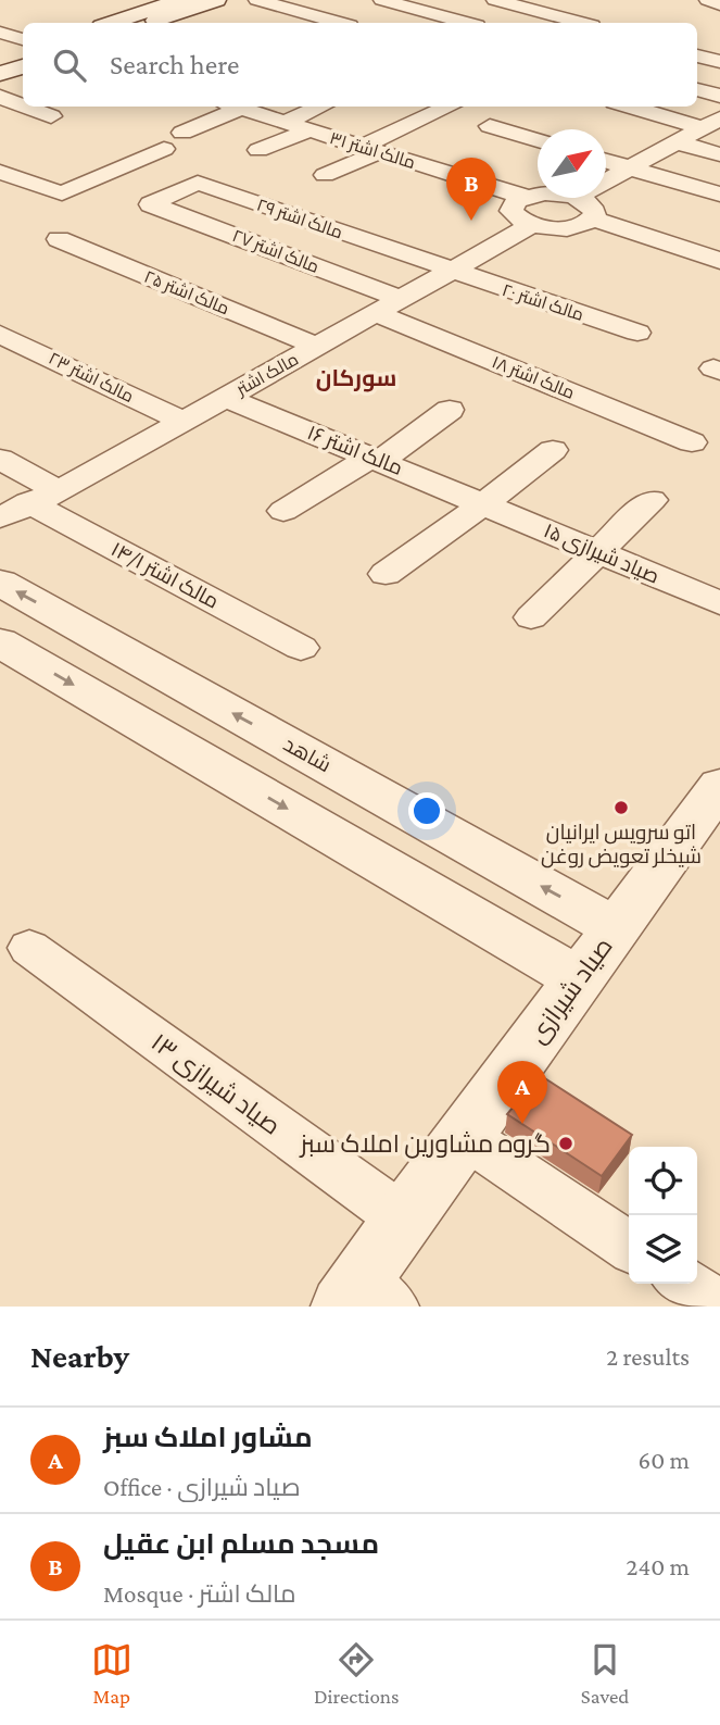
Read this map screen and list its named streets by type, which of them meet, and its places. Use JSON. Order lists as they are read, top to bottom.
{
  "streets": {
    "street": [
      "مالک اشتر ۳۱",
      "مالک اشتر ۲۹",
      "مالک اشتر ۲۷",
      "مالک اشتر ۲۵",
      "مالک اشتر ۲۰",
      "مالک اشتر",
      "مالک اشتر ۲۳",
      "مالک اشتر ۱۸",
      "مالک اشتر ۱۶",
      "صیاد شیرازی ۱۵",
      "مالک اشتر ۱۴/۱",
      "شاهد",
      "صیاد شیرازی",
      "صیاد شیرازی ۱۳"
    ]
  },
  "crossings": [
    ["مالک اشتر ۲۹", "مالک اشتر ۲۷"],
    ["مالک اشتر ۲۹", "مالک اشتر ۲۰"],
    ["مالک اشتر ۲۹", "مالک اشتر"],
    ["مالک اشتر ۲۷", "مالک اشتر"],
    ["مالک اشتر ۲۵", "مالک اشتر"],
    ["مالک اشتر ۲۰", "مالک اشتر"],
    ["مالک اشتر", "مالک اشتر ۲۳"],
    ["مالک اشتر", "مالک اشتر ۱۸"],
    ["مالک اشتر", "مالک اشتر ۱۶"],
    ["مالک اشتر", "مالک اشتر ۱۴/۱"],
    ["مالک اشتر ۱۶", "صیاد شیرازی ۱۵"],
    ["شاهد", "صیاد شیرازی"],
    ["صیاد شیرازی", "صیاد شیرازی ۱۳"]
  ],
  "districts": ["سورکان"],
  "places": ["اتو سرویس ایرانیان شیخلر تعویض روغن", "گروه مشاورین املاک سبز"],
  "north": "top right",
  "page": {
    "search": "Search here",
    "pins": ["B", "A"],
    "heading": ["Nearby", "2 results"],
    "list": [
      {
        "mark": "A",
        "name": "مشاور املاک سبز",
        "note": "Office · صیاد شیرازی",
        "value": "60 m"
      },
      {
        "mark": "B",
        "name": "مسجد مسلم ابن عقیل",
        "note": "Mosque · مالک اشتر",
        "value": "240 m"
      }
    ],
    "nav": ["Map", "Directions", "Saved"]
  }
}
